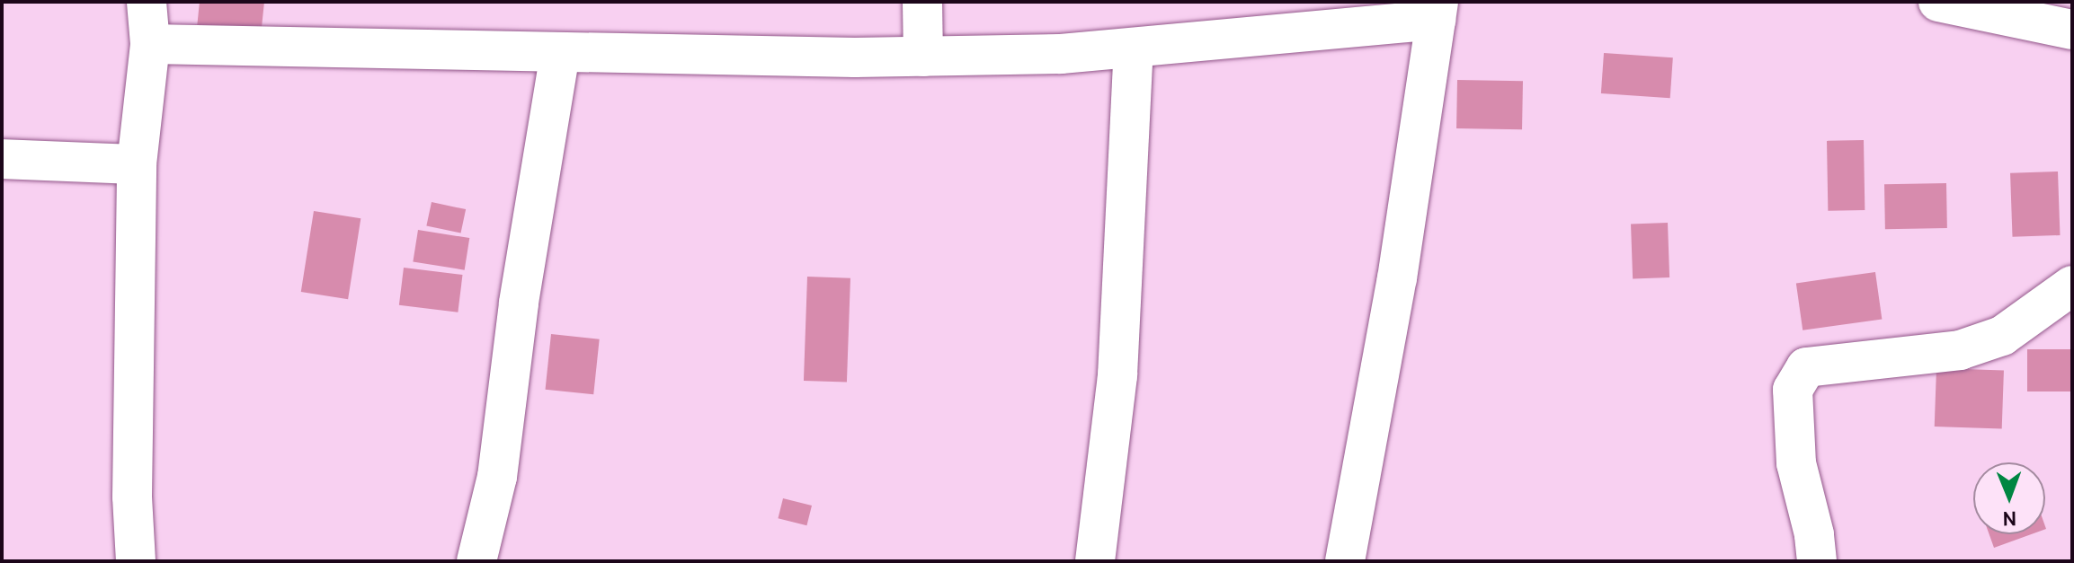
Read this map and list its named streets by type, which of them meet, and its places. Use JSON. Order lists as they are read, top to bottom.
{
  "north": "bottom"
}
